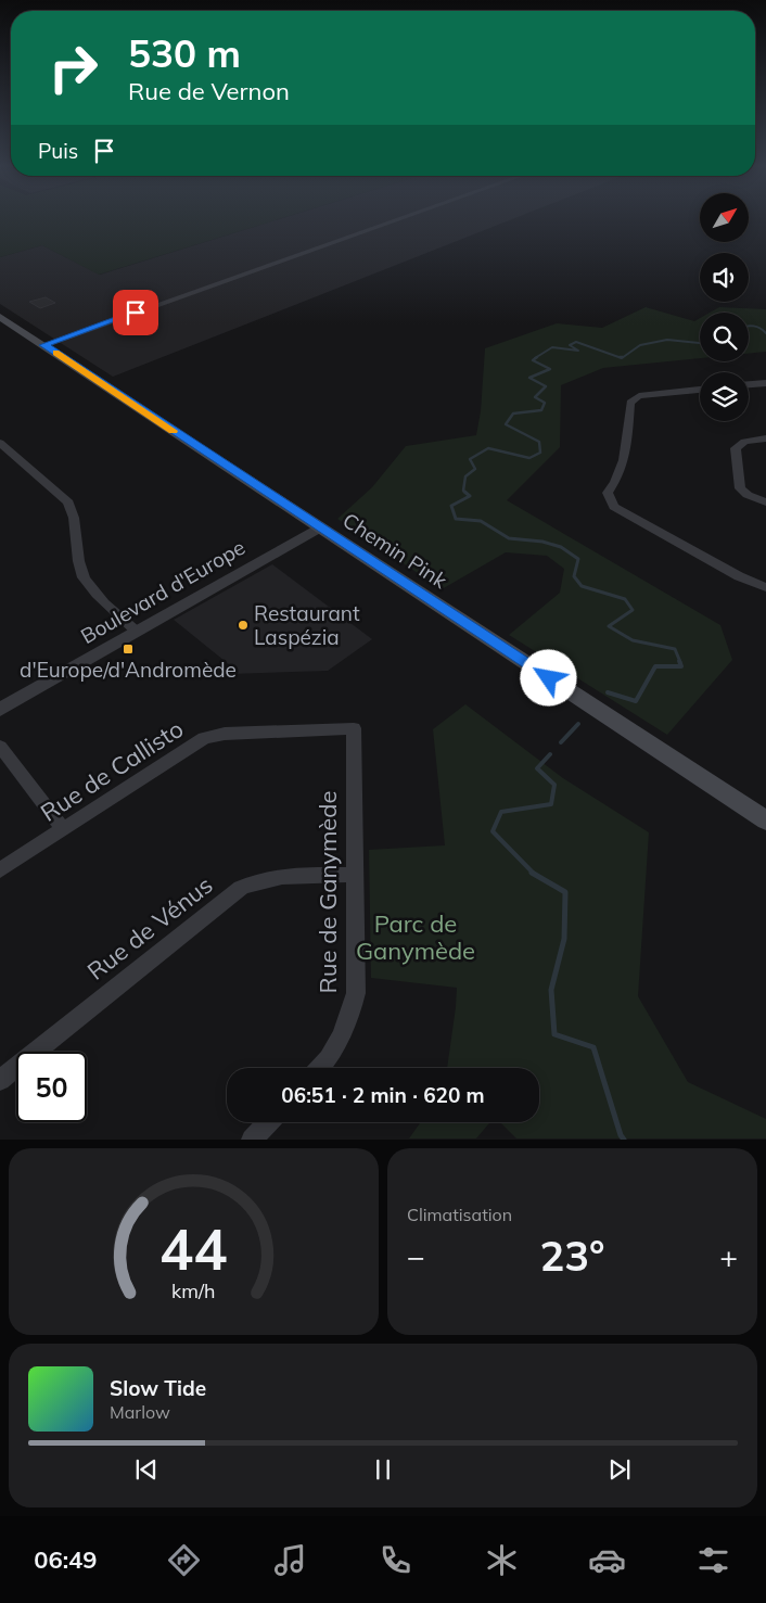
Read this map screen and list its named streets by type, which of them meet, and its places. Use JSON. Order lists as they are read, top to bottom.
{
  "streets": {
    "main road": ["Chemin Pink"],
    "street": [
      "Boulevard d'Europe",
      "Rue de Callisto",
      "Rue de Ganymède",
      "Rue de Vénus"
    ]
  },
  "crossings": [
    ["Chemin Pink", "Boulevard d'Europe"],
    ["Rue de Callisto", "Rue de Ganymède"],
    ["Rue de Ganymède", "Rue de Vénus"]
  ],
  "parks": ["Parc de Ganymède"],
  "places": {
    "other": ["Restaurant Laspézia"],
    "transit": ["d'Europe/d'Andromède"]
  },
  "north": "top right",
  "page": {
    "turn": ["530 m", "Rue de Vernon"],
    "then": "Puis",
    "limit": "50",
    "trip": "06:51 · 2 min · 620 m",
    "tile": "Climatisation",
    "heat": ["−", "23°", "+"],
    "song": ["Slow Tide", "Marlow"],
    "tabs": "06:49",
    "gauge": ["44", "km/h"]
  }
}
